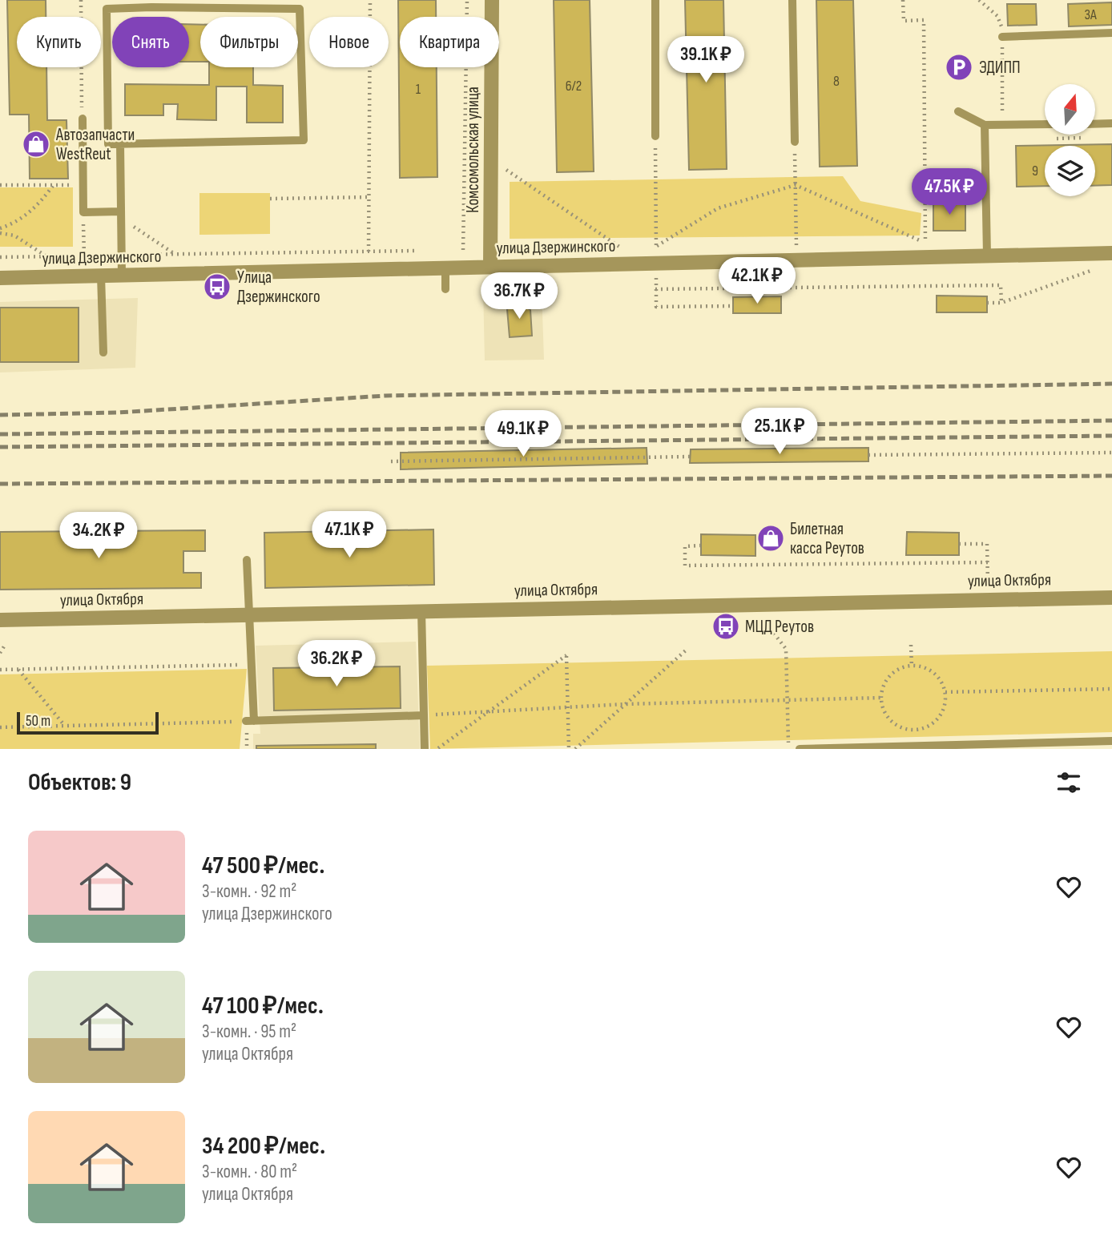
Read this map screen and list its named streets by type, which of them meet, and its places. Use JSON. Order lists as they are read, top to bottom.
{
  "streets": {
    "street": ["Комсомольская улица", "улица Дзержинского", "улица Октября"]
  },
  "crossings": [
    ["Комсомольская улица", "улица Дзержинского"]
  ],
  "places": {
    "parking": ["ЭДИПП"],
    "shop": ["Автозапчасти WestReut", "Билетная касса Реутов"],
    "bus stop": ["Улица Дзержинского", "МЦД Реутов"]
  },
  "house_numbers": [
    "3А",
    "8",
    "6/2",
    "1",
    "9"
  ],
  "scale_bar": "50 m",
  "north": "top",
  "page": {
    "chip": [
      "Купить",
      "Снять",
      "Фильтры",
      "Новое",
      "Квартира"
    ],
    "price": [
      "39.1K ₽",
      "47.5K ₽",
      "42.1K ₽",
      "36.7K ₽",
      "25.1K ₽",
      "49.1K ₽",
      "47.1K ₽",
      "34.2K ₽",
      "36.2K ₽"
    ],
    "scale": "50 m",
    "heading": "Объектов: 9",
    "list": [
      {
        "name": "47 500 ₽/мес.",
        "note": "3-комн. · 92 m² · улица Дзержинского"
      },
      {
        "name": "47 100 ₽/мес.",
        "note": "3-комн. · 95 m² · улица Октября"
      },
      {
        "name": "34 200 ₽/мес.",
        "note": "3-комн. · 80 m² · улица Октября"
      }
    ]
  }
}
